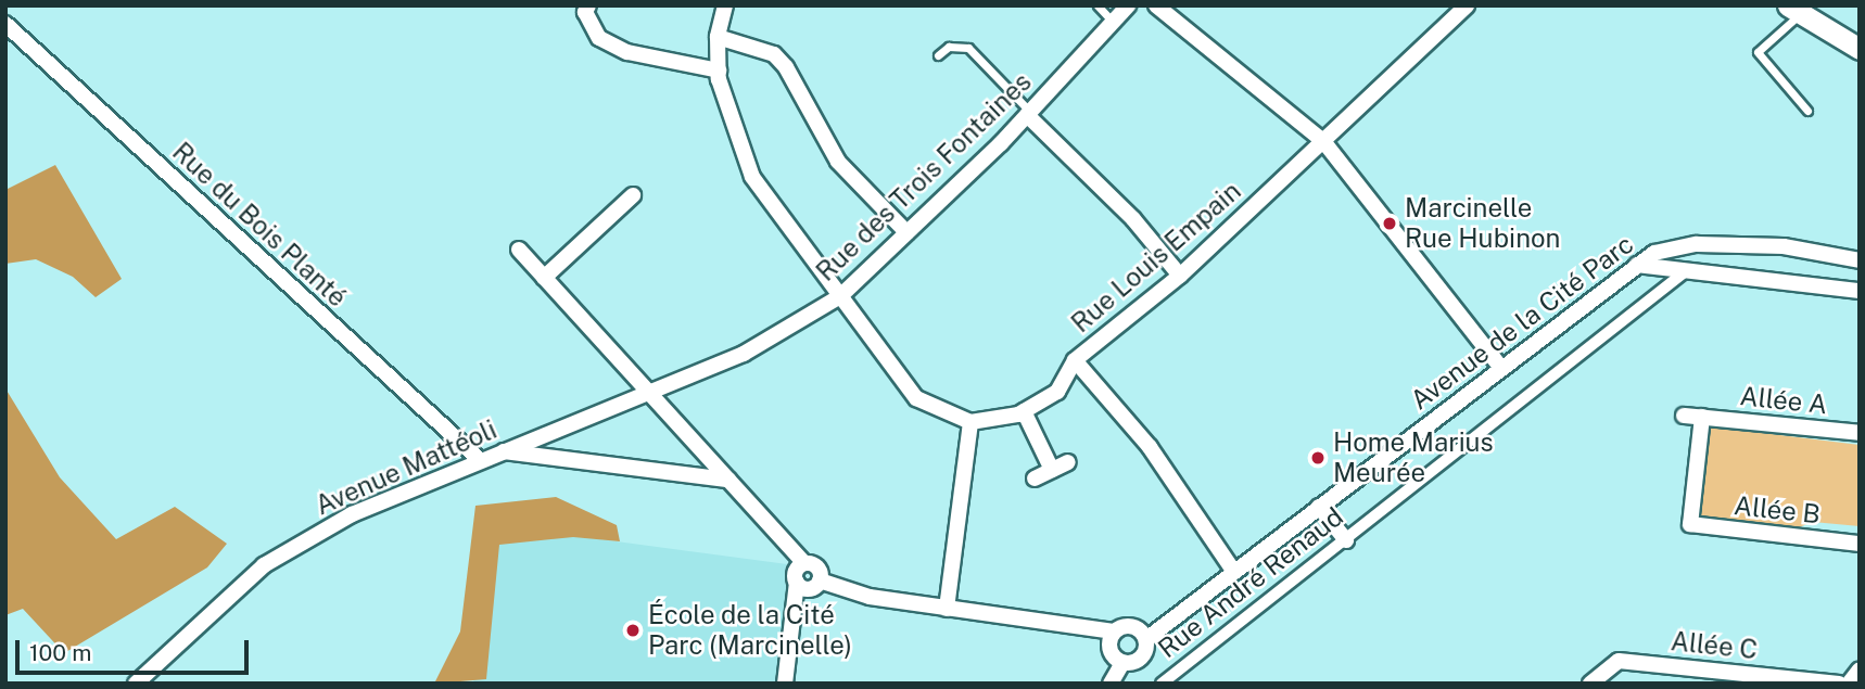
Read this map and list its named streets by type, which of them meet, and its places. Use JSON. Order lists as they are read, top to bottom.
{
  "streets": {
    "street": [
      "Rue des Trois Fontaines",
      "Rue du Bois Planté",
      "Rue Louis Empain",
      "Avenue de la Cité Parc",
      "Allée A",
      "Avenue Mattéoli",
      "Allée B",
      "Rue André Renaud",
      "Allée C"
    ]
  },
  "crossings": [
    ["Rue des Trois Fontaines", "Avenue Mattéoli"],
    ["Rue du Bois Planté", "Avenue Mattéoli"],
    ["Allée A", "Allée B"]
  ],
  "places": ["Marcinelle Rue Hubinon", "Home Marius Meurée", "École de la Cité Parc (Marcinelle)"],
  "scale_bar": "100 m"
}
